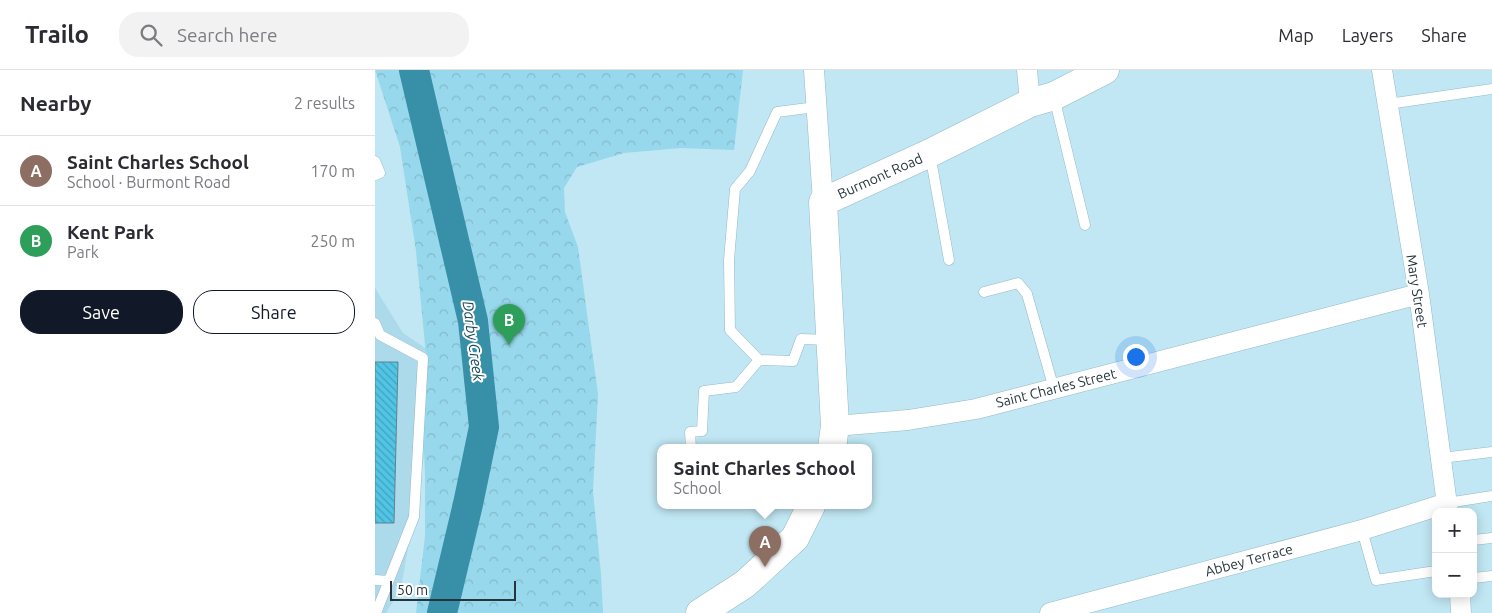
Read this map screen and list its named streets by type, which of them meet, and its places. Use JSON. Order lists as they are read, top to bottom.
{
  "streets": {
    "street": [
      "Burmont Road",
      "Mary Street",
      "Saint Charles Street",
      "Abbey Terrace"
    ]
  },
  "crossings": [
    ["Burmont Road", "Saint Charles Street"],
    ["Mary Street", "Saint Charles Street"],
    ["Mary Street", "Abbey Terrace"]
  ],
  "water": ["Darby Creek"],
  "scale_bar": "50 m",
  "page": {
    "header": "Trailo",
    "search": "Search here",
    "nav": ["Map", "Layers", "Share"],
    "heading": ["Nearby", "2 results"],
    "list": [
      {
        "mark": "A",
        "name": "Saint Charles School",
        "note": "School · Burmont Road",
        "value": "170 m"
      },
      {
        "mark": "B",
        "name": "Kent Park",
        "note": "Park",
        "value": "250 m"
      }
    ],
    "buttons": ["Save", "Share"],
    "pins": ["B", "A"],
    "popup": ["Saint Charles School", "School"],
    "map_buttons": ["+", "−"],
    "scale": "50 m"
  }
}
